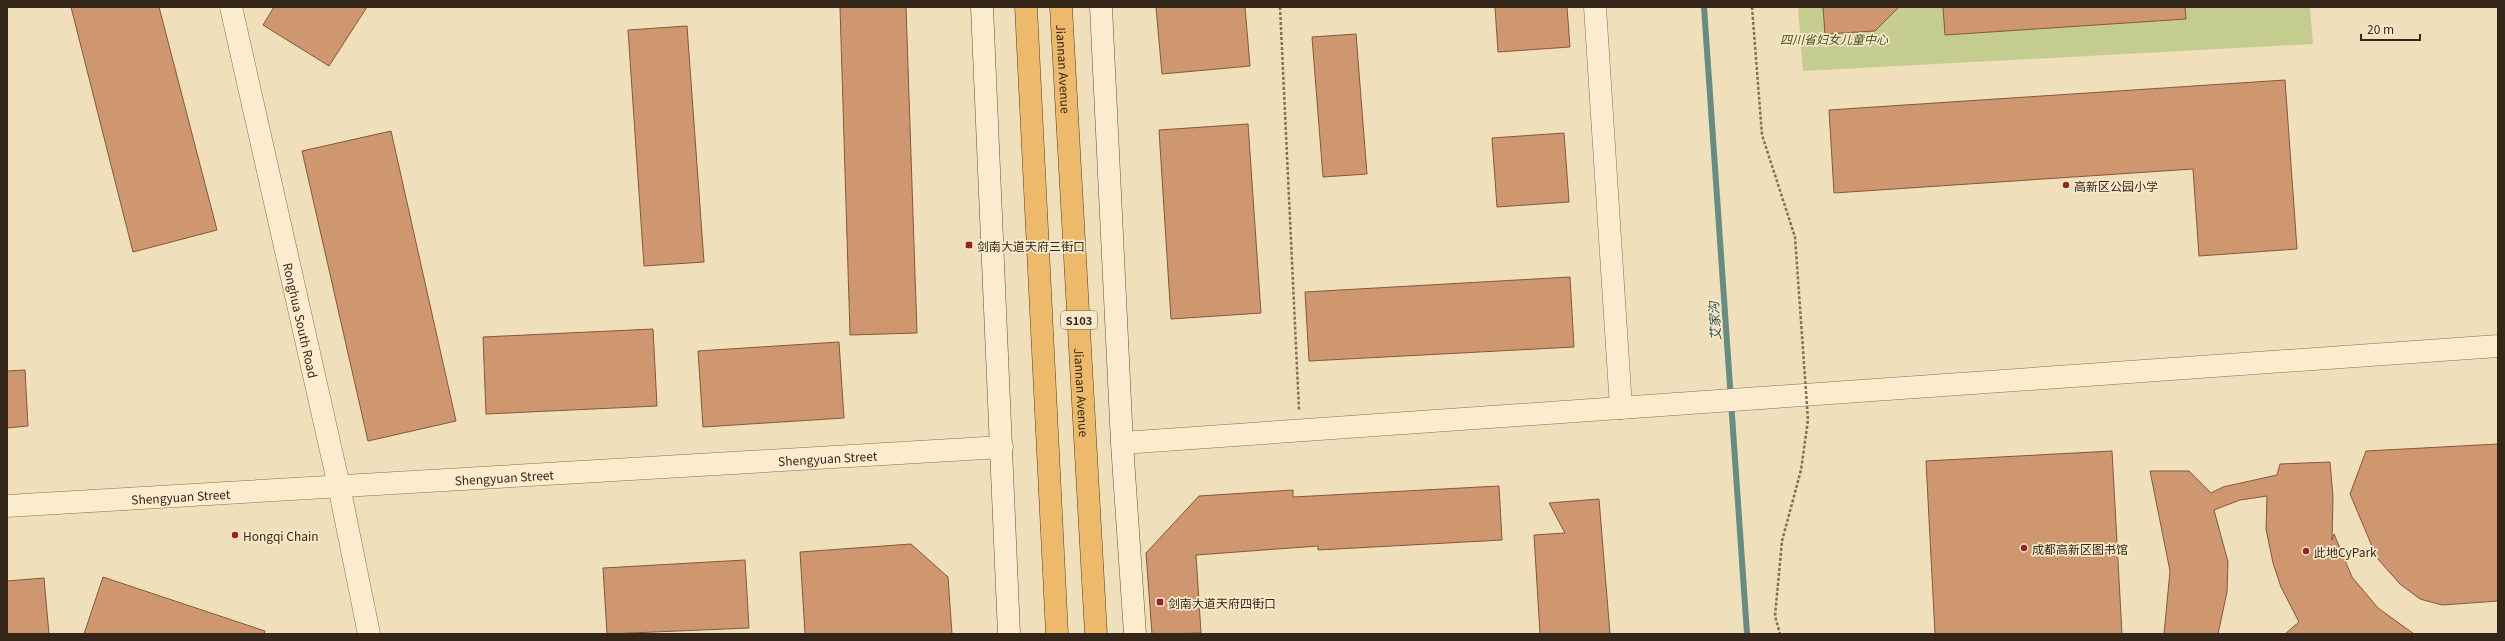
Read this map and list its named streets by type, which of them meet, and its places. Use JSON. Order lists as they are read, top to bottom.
{
  "streets": {
    "highway": ["Jiannan Avenue", "S103"],
    "street": ["Ronghua South Road", "Shengyuan Street"]
  },
  "crossings": [
    ["Ronghua South Road", "Shengyuan Street"]
  ],
  "water": ["艾家沟"],
  "parks": ["四川省妇女儿童中心"],
  "places": {
    "other": [
      "高新区公园小学",
      "Hongqi Chain",
      "成都高新区图书馆",
      "此地CyPark"
    ],
    "transit": ["剑南大道天府三街口", "剑南大道天府四街口"]
  },
  "scale_bar": "20 m"
}
